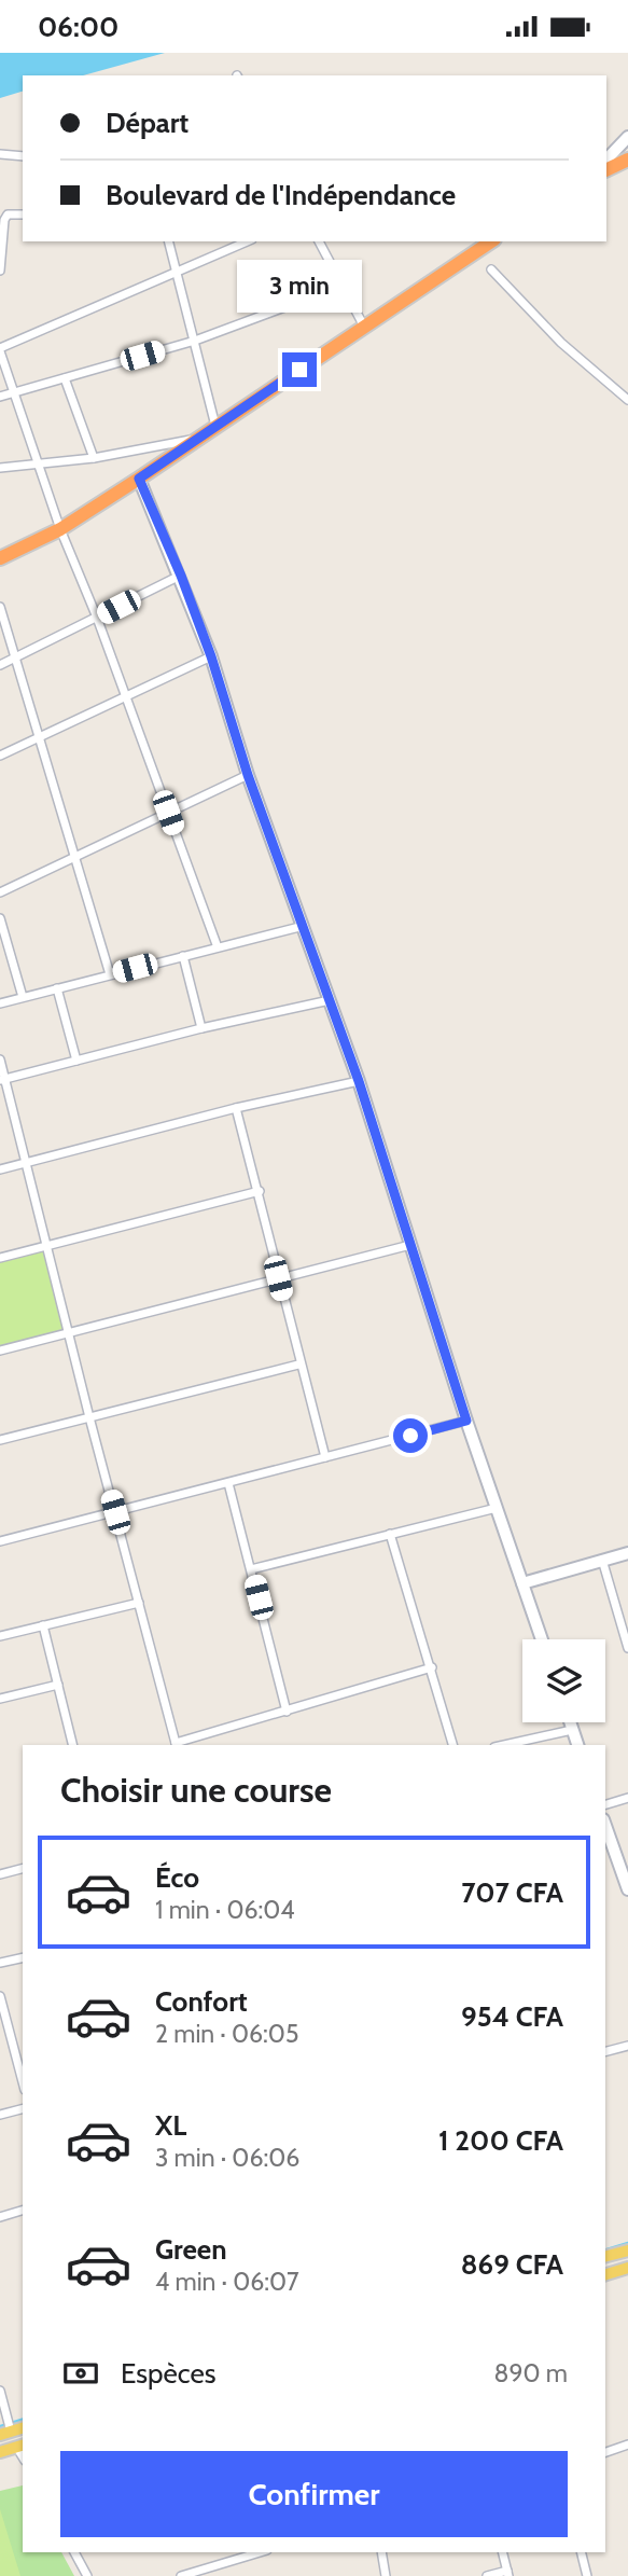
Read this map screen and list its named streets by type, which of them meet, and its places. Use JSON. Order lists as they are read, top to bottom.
{
  "page": {
    "status": "06:00",
    "banner": ["Départ", "Boulevard de l'Indépendance"],
    "bubble": "3 min",
    "heading": "Choisir une course",
    "list": [
      {
        "name": "Éco",
        "note": "1 min · 06:04",
        "value": "707 CFA"
      },
      {
        "name": "Confort",
        "note": "2 min · 06:05",
        "value": "954 CFA"
      },
      {
        "name": "XL",
        "note": "3 min · 06:06",
        "value": "1 200 CFA"
      },
      {
        "name": "Green",
        "note": "4 min · 06:07",
        "value": "869 CFA"
      }
    ],
    "pay": ["Espèces", "890 m"],
    "buttons": "Confirmer"
  }
}
